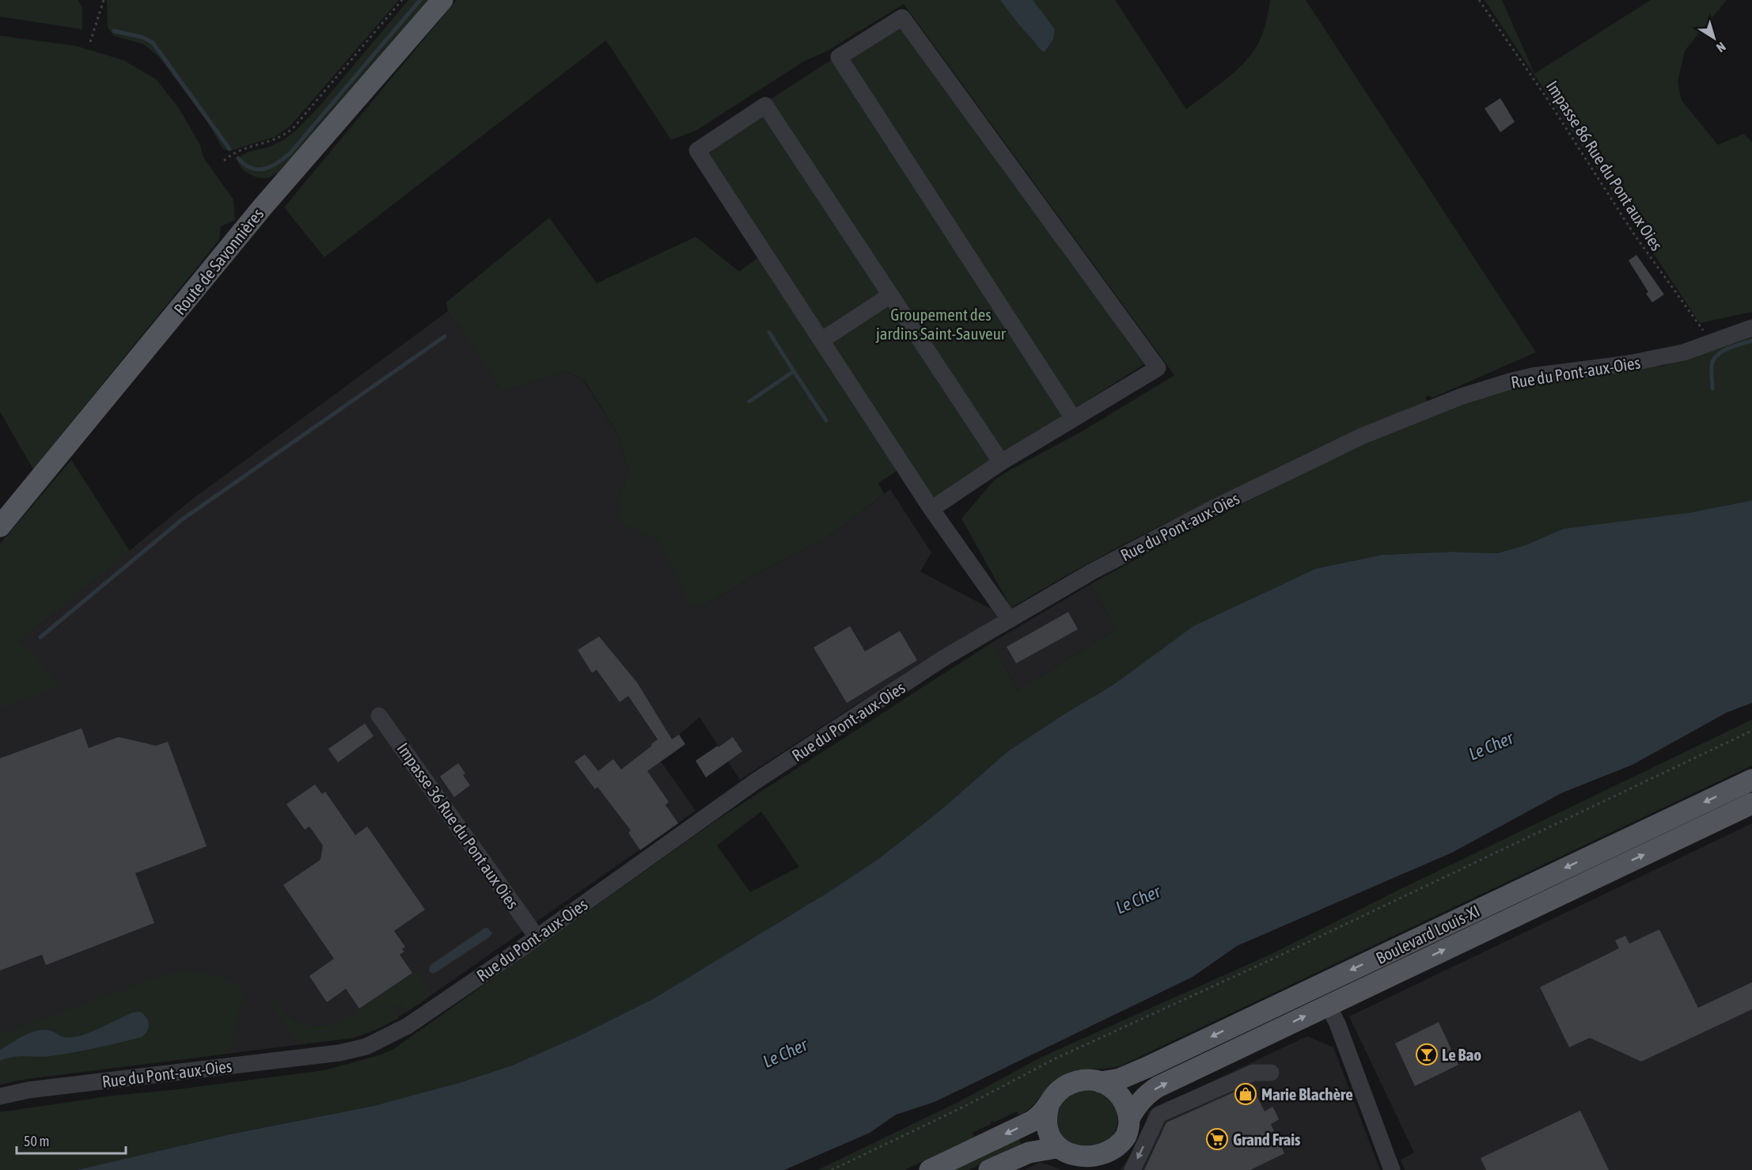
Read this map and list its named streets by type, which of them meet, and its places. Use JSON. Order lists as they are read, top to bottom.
{
  "streets": {
    "main road": ["Route de Savonnières", "Boulevard Louis-XI"],
    "street": ["Rue du Pont-aux-Oies", "Impasse 36 Rue du Pont aux Oies"],
    "path": ["Impasse 86 Rue du Pont aux Oies"]
  },
  "crossings": [
    ["Impasse 86 Rue du Pont aux Oies", "Rue du Pont-aux-Oies"],
    ["Rue du Pont-aux-Oies", "Impasse 36 Rue du Pont aux Oies"]
  ],
  "water": ["Le Cher"],
  "parks": ["Groupement des jardins Saint-Sauveur"],
  "places": {
    "bar": ["Le Bao"],
    "shop": ["Marie Blachère"],
    "supermarket": ["Grand Frais"]
  },
  "scale_bar": "50 m",
  "north": "bottom right"
}
